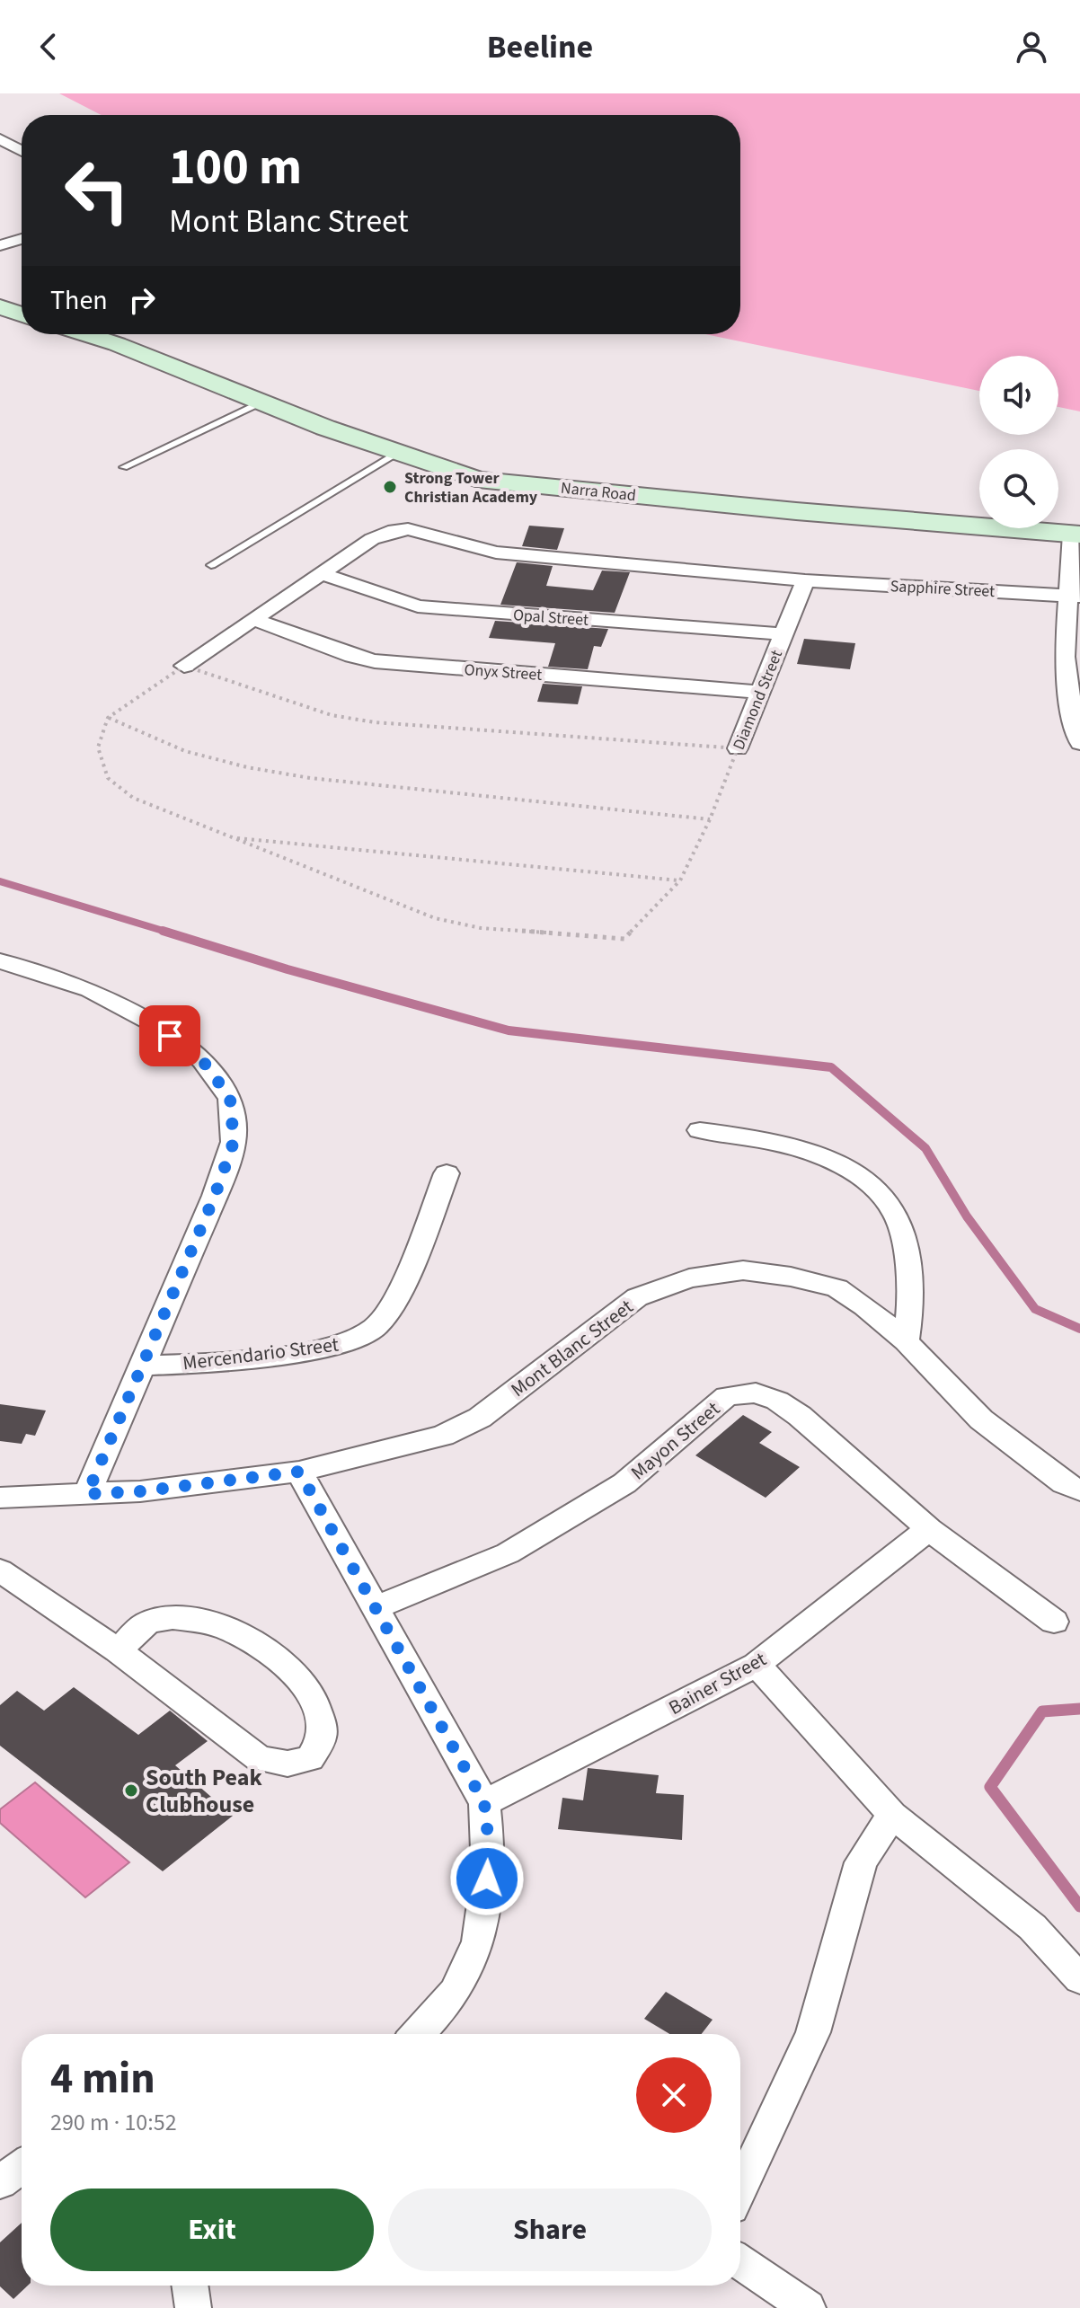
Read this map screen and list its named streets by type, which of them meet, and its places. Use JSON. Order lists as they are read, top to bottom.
{
  "streets": {
    "street": [
      "Narra Road",
      "Sapphire Street",
      "Opal Street",
      "Onyx Street",
      "Diamond Street",
      "Mont Blanc Street",
      "Mercendario Street",
      "Mayon Street",
      "Bainer Street"
    ]
  },
  "crossings": [
    ["Sapphire Street", "Opal Street"],
    ["Sapphire Street", "Onyx Street"],
    ["Sapphire Street", "Diamond Street"],
    ["Opal Street", "Diamond Street"],
    ["Onyx Street", "Diamond Street"],
    ["Mayon Street", "Bainer Street"]
  ],
  "places": ["Strong Tower Christian Academy", "South Peak Clubhouse"],
  "page": {
    "header": "Beeline",
    "turn": ["100 m", "Mont Blanc Street"],
    "then": "Then",
    "heading": ["4 min", "290 m · 10:52"],
    "buttons": ["Exit", "Share"]
  }
}
